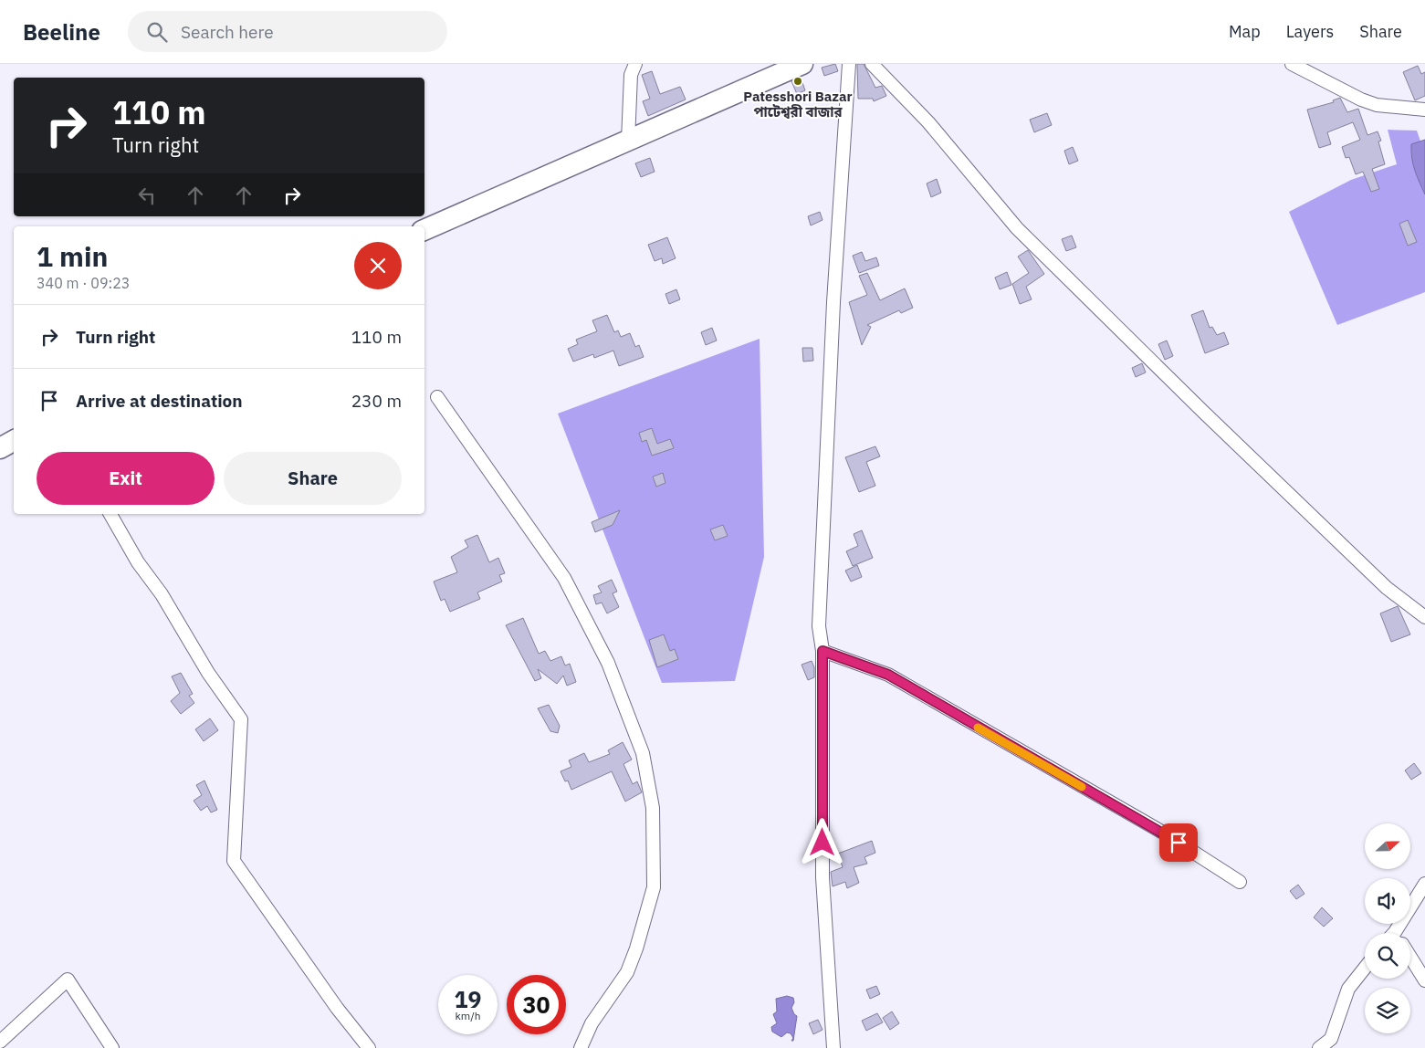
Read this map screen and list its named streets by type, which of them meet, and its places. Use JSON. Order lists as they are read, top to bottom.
{
  "places": ["Patesshori Bazar পাটেশ্বরী বাজার"],
  "north": "right",
  "page": {
    "header": "Beeline",
    "search": "Search here",
    "nav": ["Map", "Layers", "Share"],
    "turn": ["110 m", "Turn right"],
    "heading": ["1 min", "340 m · 09:23"],
    "list": [
      {
        "name": "Turn right",
        "value": "110 m"
      },
      {
        "name": "Arrive at destination",
        "value": "230 m"
      }
    ],
    "buttons": ["Exit", "Share"],
    "speed": "19 km/h",
    "limit": "30"
  }
}
